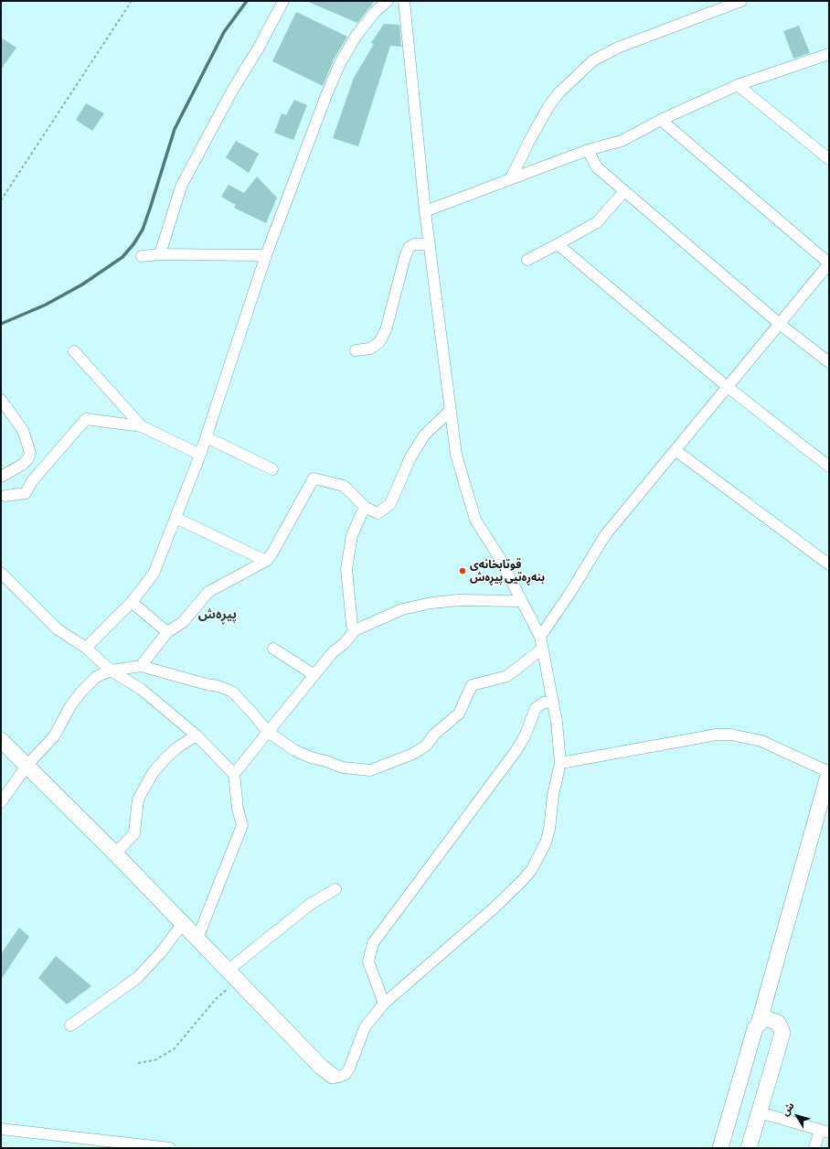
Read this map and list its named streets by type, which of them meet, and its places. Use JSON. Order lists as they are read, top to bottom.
{
  "districts": ["پیڕەش"],
  "places": ["قوتابخانەی بنەڕەتیی پیڕەش"],
  "north": "top left"
}
